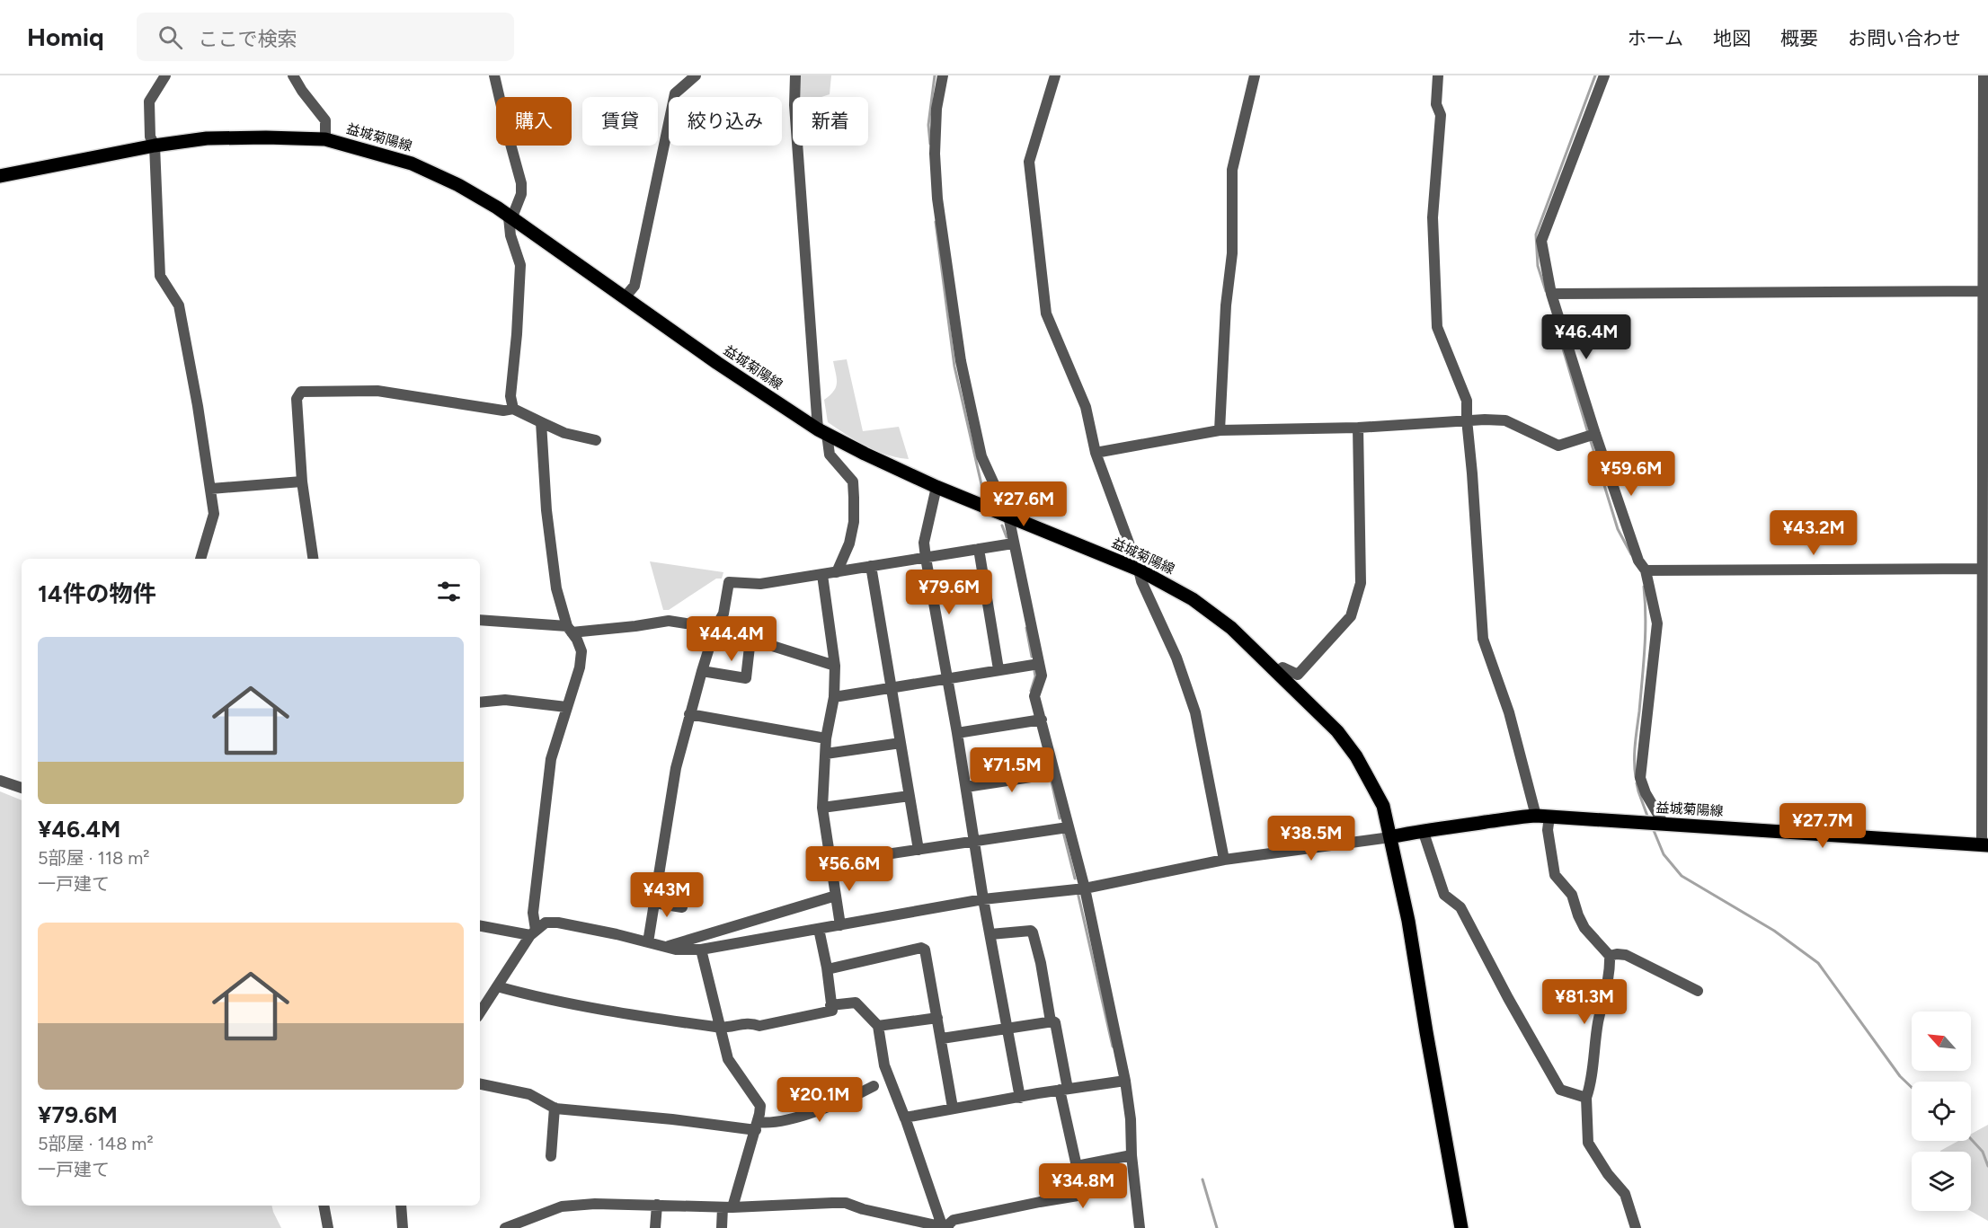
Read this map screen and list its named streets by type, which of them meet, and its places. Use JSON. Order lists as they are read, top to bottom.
{
  "streets": {
    "main road": ["益城菊陽線"]
  },
  "north": "top left",
  "page": {
    "header": "Homiq",
    "search": "ここで検索",
    "nav": [
      "ホーム",
      "地図",
      "概要",
      "お問い合わせ"
    ],
    "chip": [
      "購入",
      "賃貸",
      "絞り込み",
      "新着"
    ],
    "price": [
      "¥46.4M",
      "¥59.6M",
      "¥27.6M",
      "¥43.2M",
      "¥79.6M",
      "¥44.4M",
      "¥71.5M",
      "¥27.7M",
      "¥38.5M",
      "¥56.6M",
      "¥43M",
      "¥81.3M",
      "¥20.1M",
      "¥34.8M"
    ],
    "heading": "14件の物件",
    "list": [
      {
        "name": "¥46.4M",
        "note": "5部屋 · 118 m² · 一戸建て"
      },
      {
        "name": "¥79.6M",
        "note": "5部屋 · 148 m² · 一戸建て"
      }
    ]
  }
}
